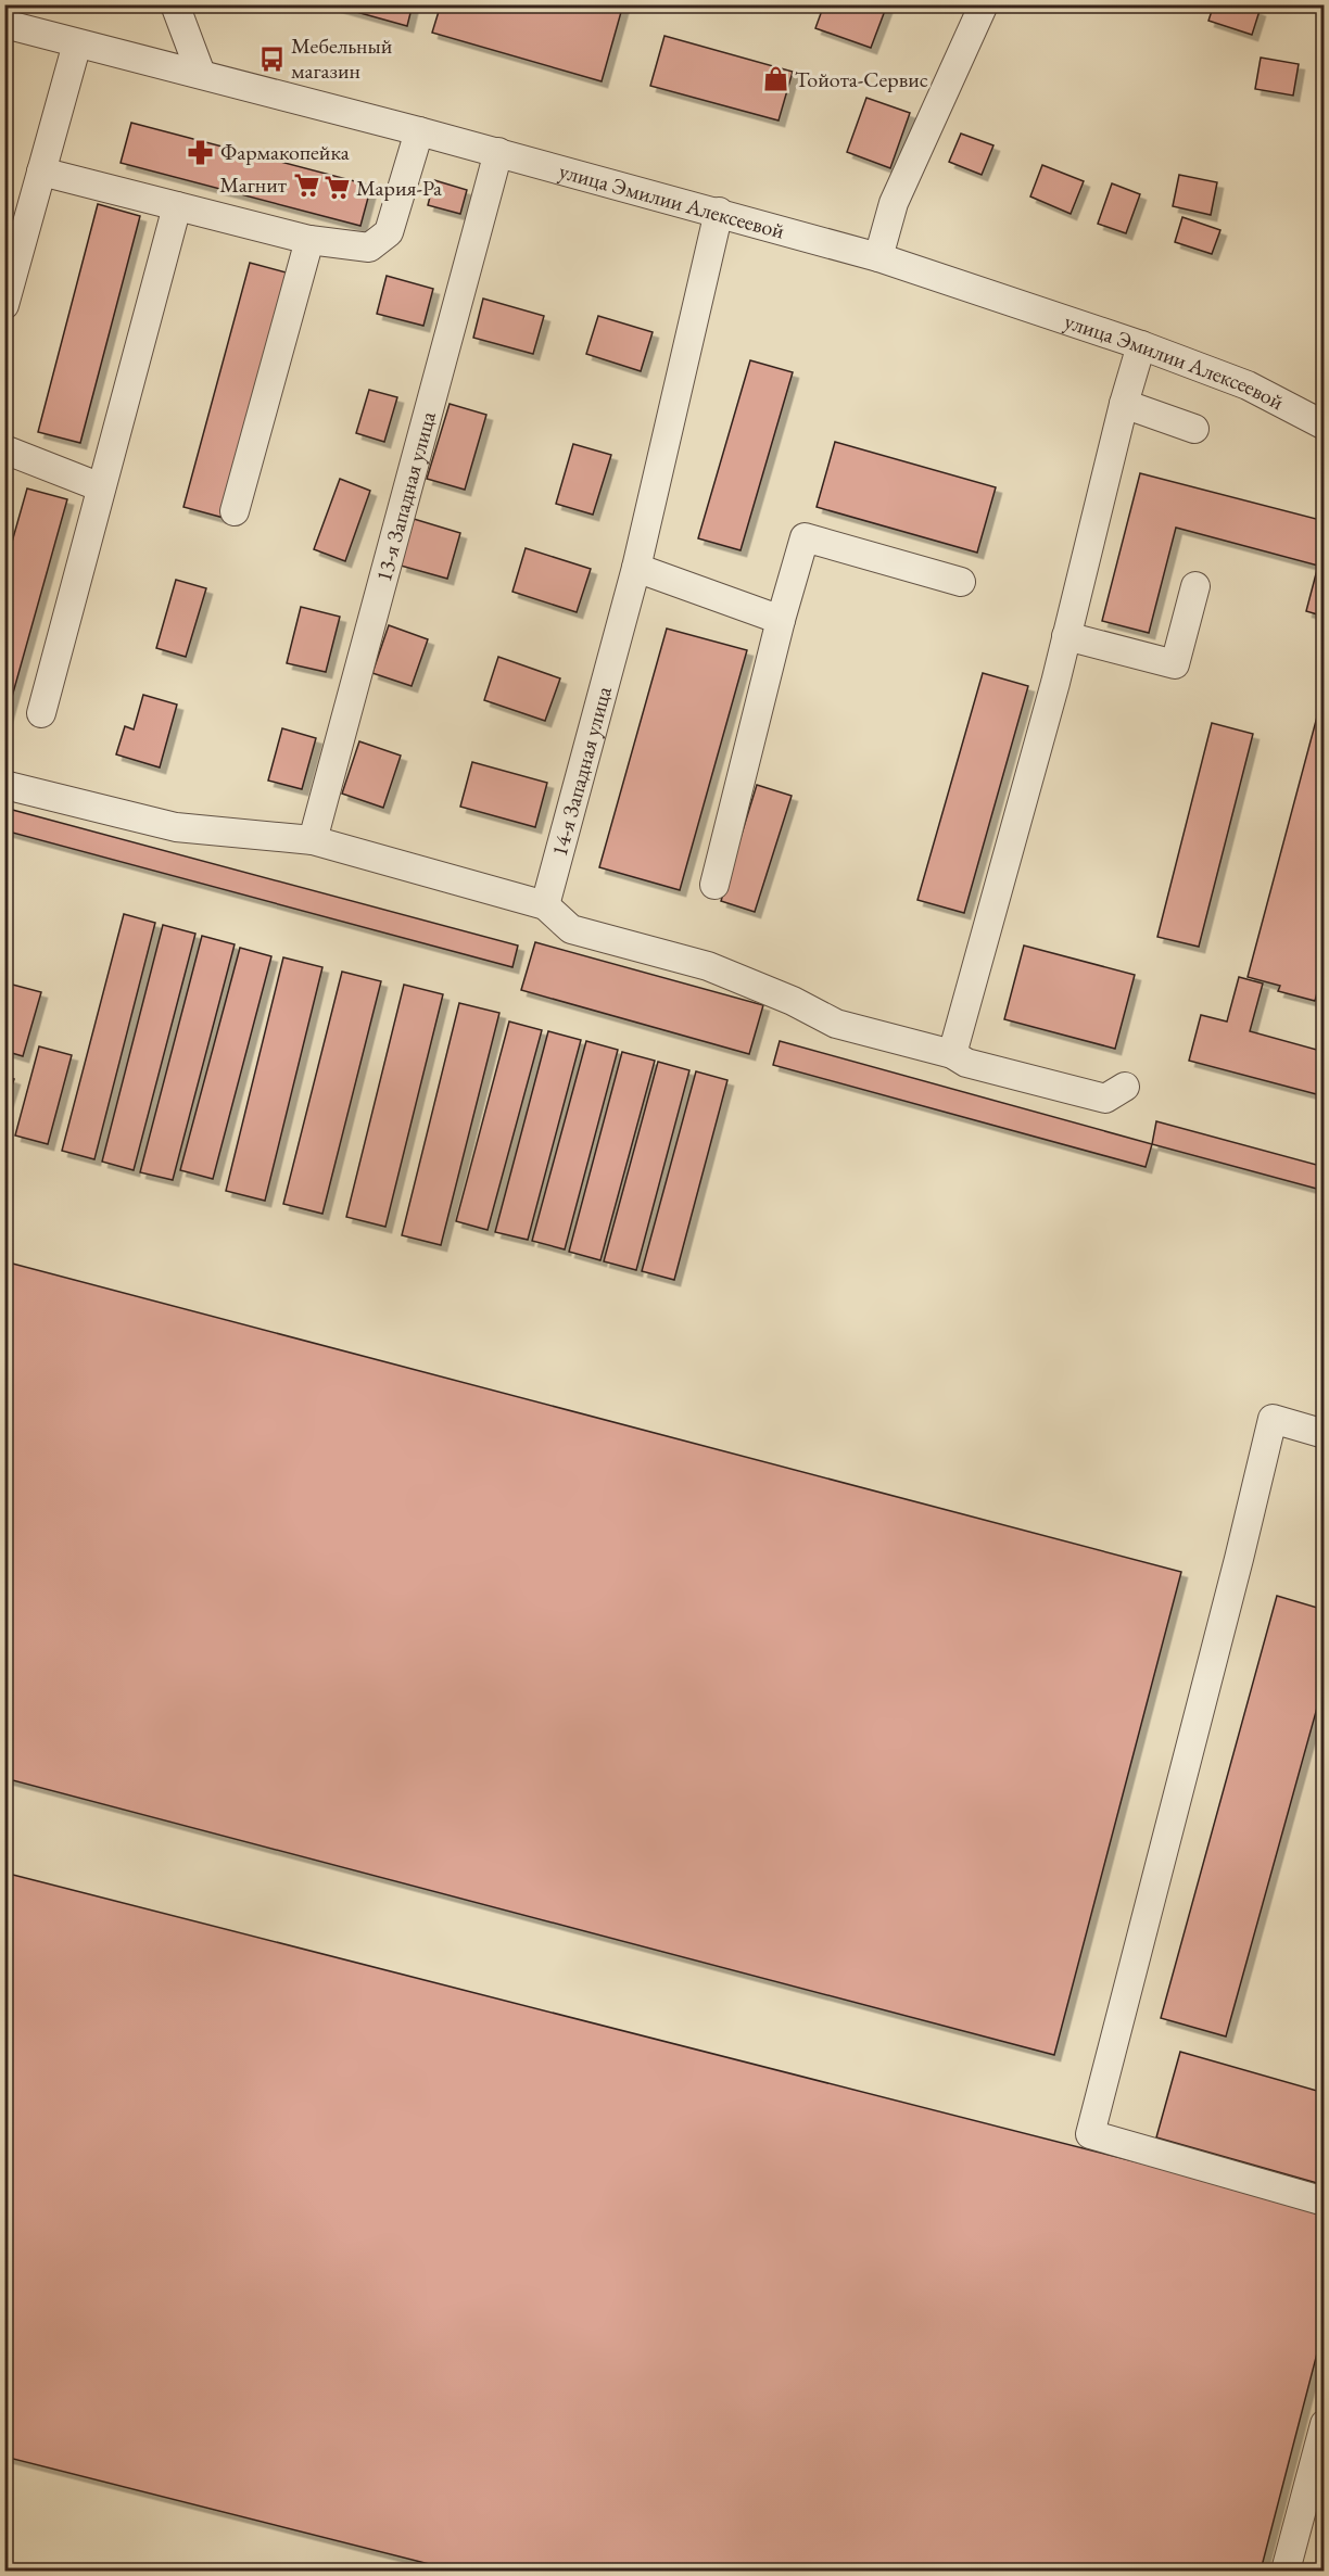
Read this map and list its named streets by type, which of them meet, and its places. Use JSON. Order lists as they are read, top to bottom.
{
  "streets": {
    "street": ["улица Эмилии Алексеевой", "13-я Западная улица", "14-я Западная улица"]
  },
  "crossings": [
    ["улица Эмилии Алексеевой", "13-я Западная улица"],
    ["улица Эмилии Алексеевой", "14-я Западная улица"]
  ],
  "places": {
    "bus stop": ["Мебельный магазин"],
    "shop": ["Тойота-Сервис"],
    "pharmacy": ["Фармакопейка"],
    "supermarket": ["Магнит", "Мария-Ра"]
  }
}
